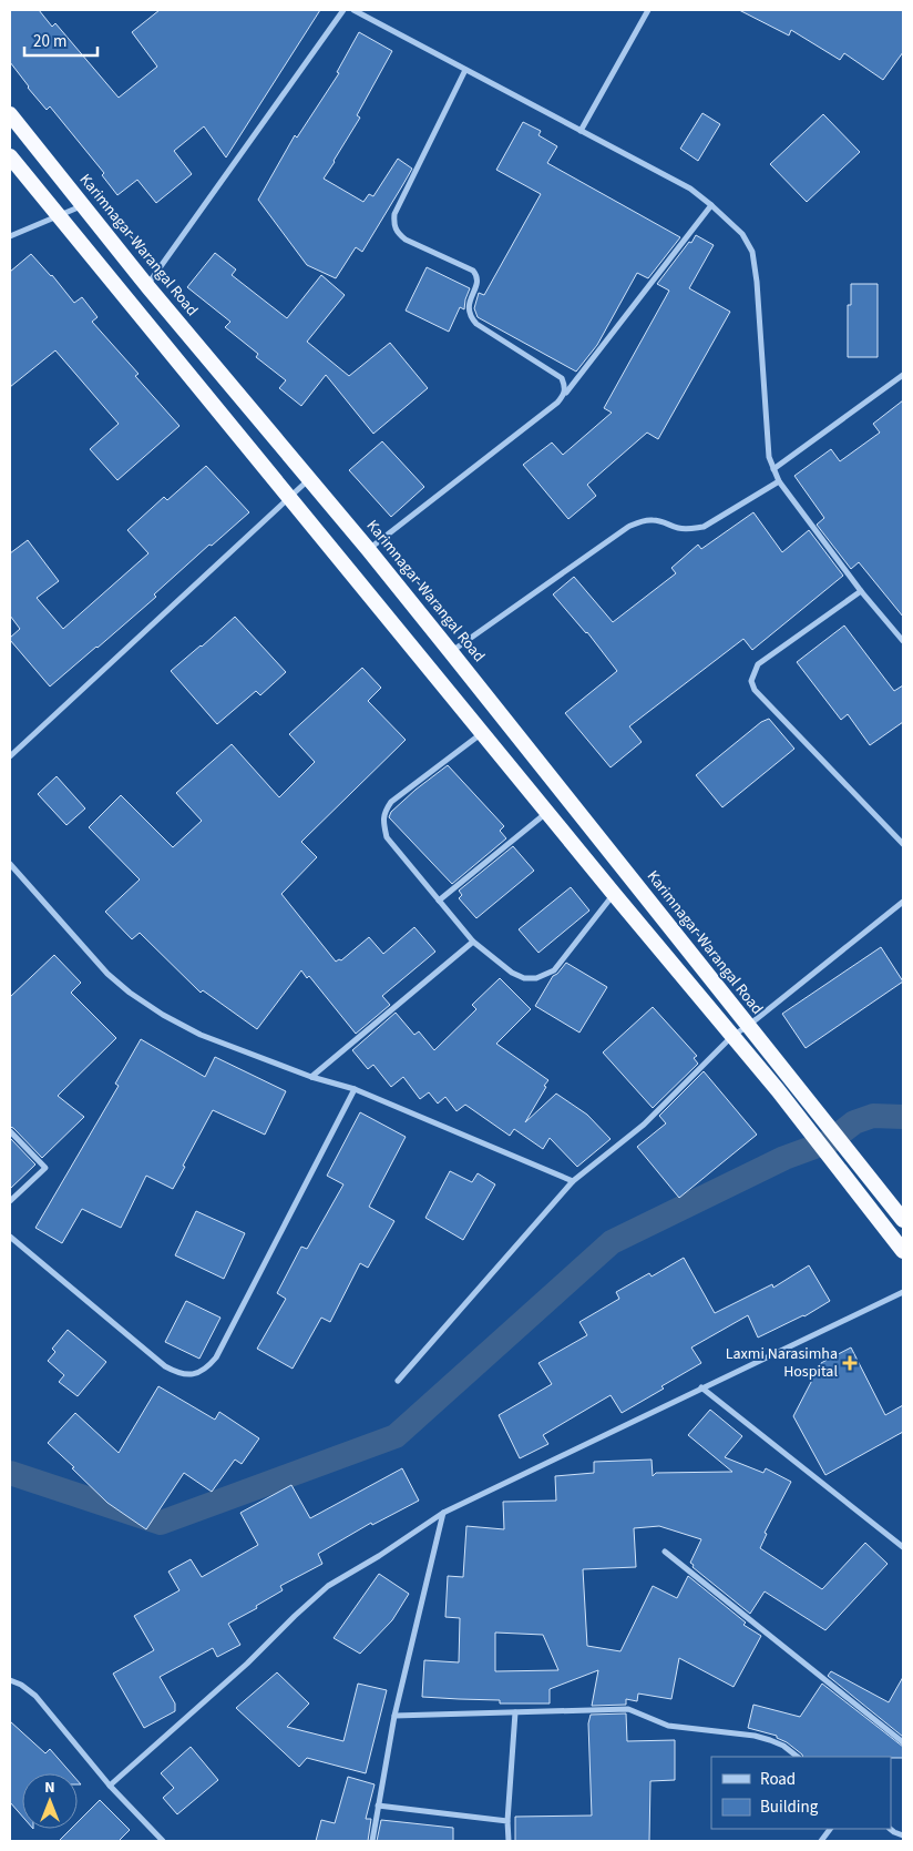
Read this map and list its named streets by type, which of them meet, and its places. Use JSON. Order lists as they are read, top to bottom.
{
  "streets": {
    "highway": ["Karimnagar-Warangal Road"]
  },
  "places": {
    "health": ["Laxmi Narasimha Hospital"]
  },
  "legend": ["Road", "Building"],
  "scale_bar": "20 m",
  "north": "top"
}
